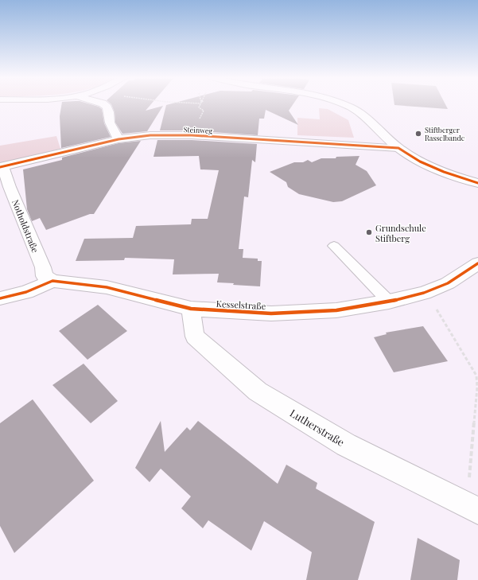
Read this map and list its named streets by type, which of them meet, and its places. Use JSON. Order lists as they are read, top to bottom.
{
  "streets": {
    "street": [
      "Steinweg",
      "Notholdstraße",
      "Kesselstraße",
      "Lutherstraße"
    ]
  },
  "crossings": [
    ["Steinweg", "Notholdstraße"],
    ["Notholdstraße", "Kesselstraße"],
    ["Kesselstraße", "Lutherstraße"]
  ],
  "places": ["Stiftberger Rasselbande", "Grundschule Stiftberg"]
}
